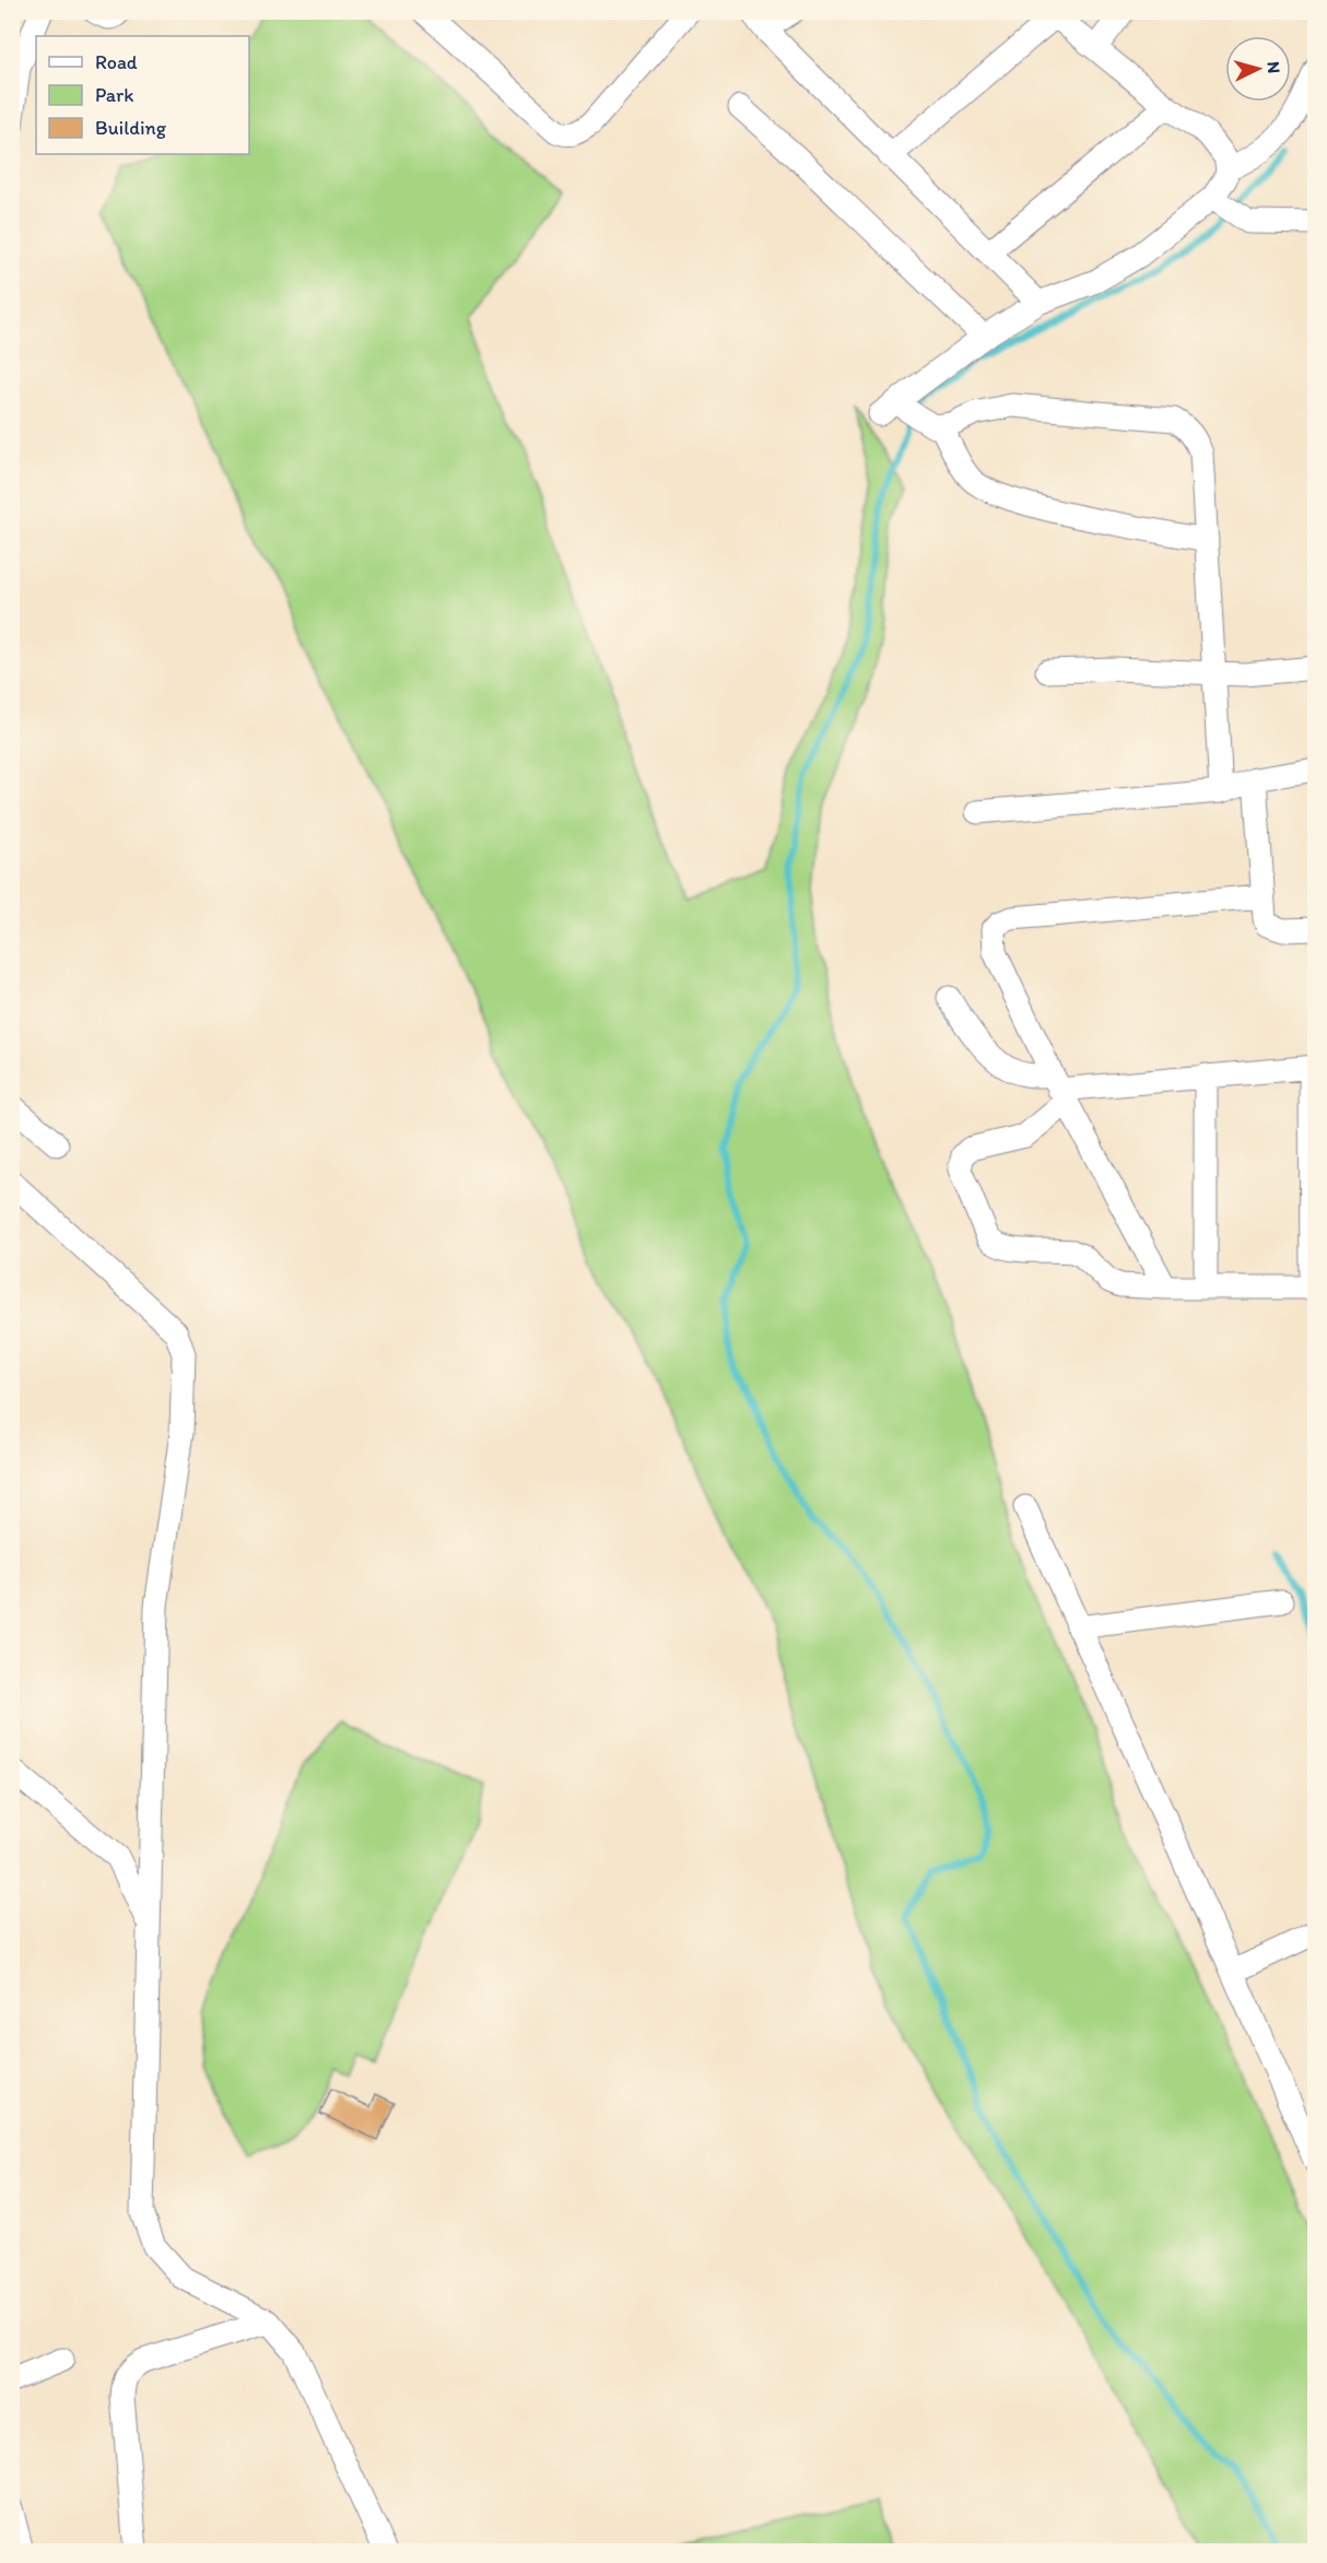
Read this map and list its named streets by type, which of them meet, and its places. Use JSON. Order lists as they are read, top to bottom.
{
  "legend": ["Road", "Park", "Building"],
  "north": "right"
}
